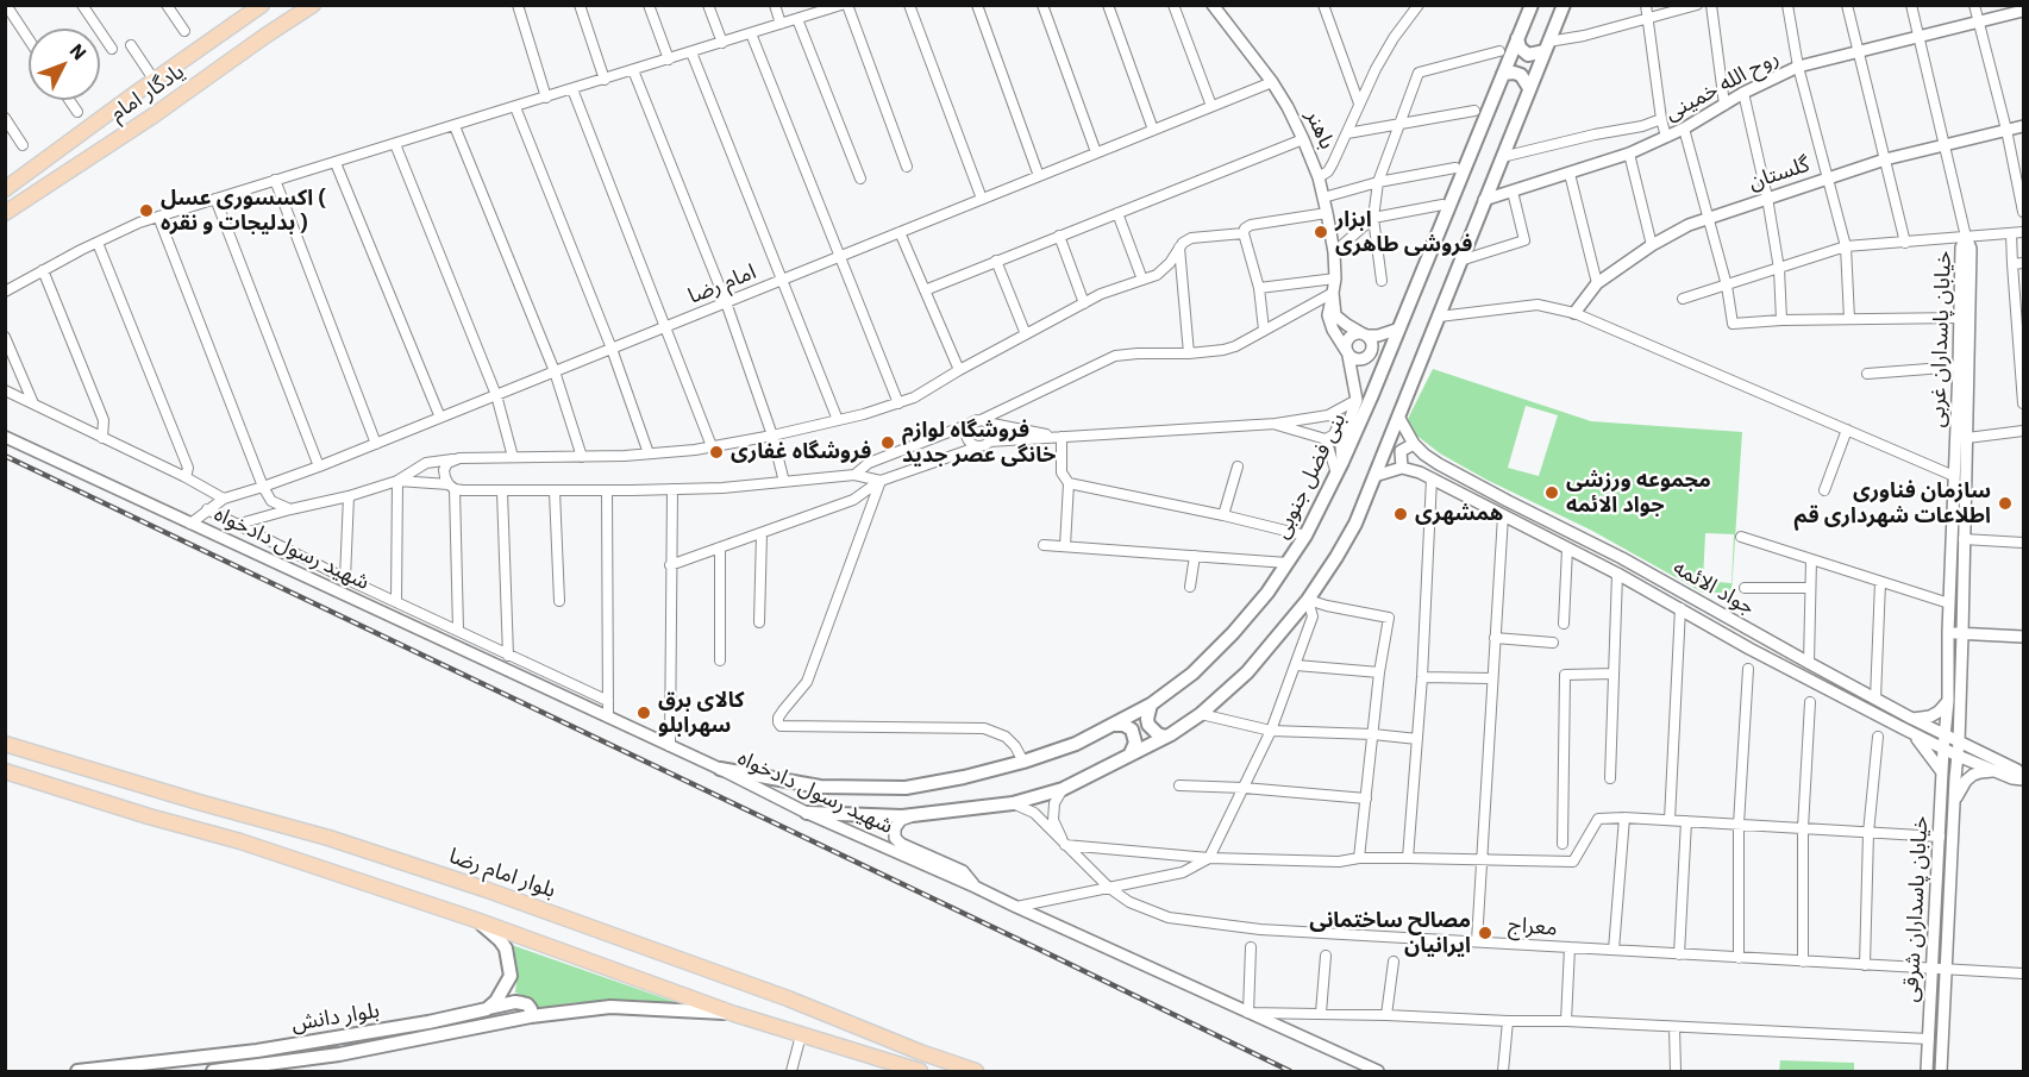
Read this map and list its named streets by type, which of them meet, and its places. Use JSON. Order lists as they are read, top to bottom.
{
  "streets": {
    "main road": [
      "یادگار امام",
      "بنی فضل جنوبی",
      "بلوار امام رضا",
      "بلوار دانش"
    ],
    "street": [
      "روح الله خمینی",
      "باهنر",
      "گلستان",
      "امام رضا",
      "خیابان پاسداران غربی",
      "شهید رسول دادخواه",
      "جواد الائمه",
      "خیابان پاسداران شرقی",
      "معراج"
    ]
  },
  "crossings": [
    ["باهنر", "امام رضا"],
    ["باهنر", "بنی فضل جنوبی"],
    ["امام رضا", "شهید رسول دادخواه"],
    ["خیابان پاسداران غربی", "جواد الائمه"],
    ["خیابان پاسداران غربی", "خیابان پاسداران شرقی"],
    ["بنی فضل جنوبی", "شهید رسول دادخواه"],
    ["جواد الائمه", "خیابان پاسداران شرقی"],
    ["خیابان پاسداران شرقی", "معراج"]
  ],
  "places": [
    "اکسسوری عسل ( بدلیجات و نقره )",
    "ابزار فروشی طاهری",
    "فروشگاه لوازم خانگی عصر جدید",
    "فروشگاه غفاری",
    "مجموعه ورزشی جواد الائمه",
    "سازمان فناوری اطلاعات شهرداری قم",
    "همشهری",
    "کالای برق سهرابلو",
    "مصالح ساختمانی ایرانیان"
  ],
  "north": "top right"
}
